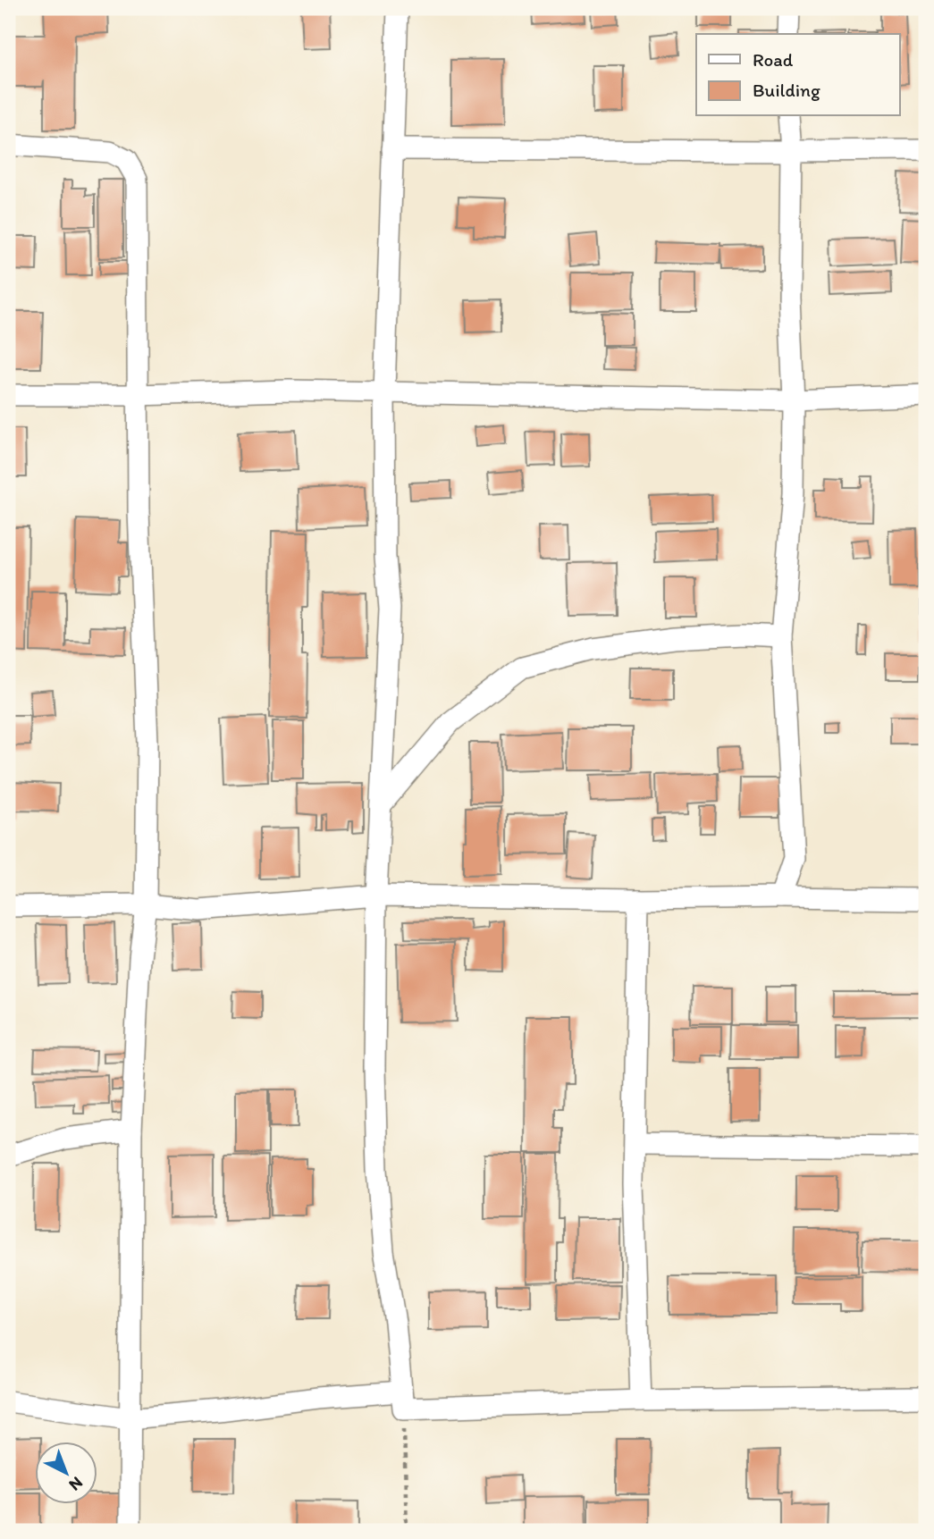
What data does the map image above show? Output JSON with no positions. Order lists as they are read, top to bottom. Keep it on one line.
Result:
{"legend":["Road","Building"],"north":"bottom right"}
